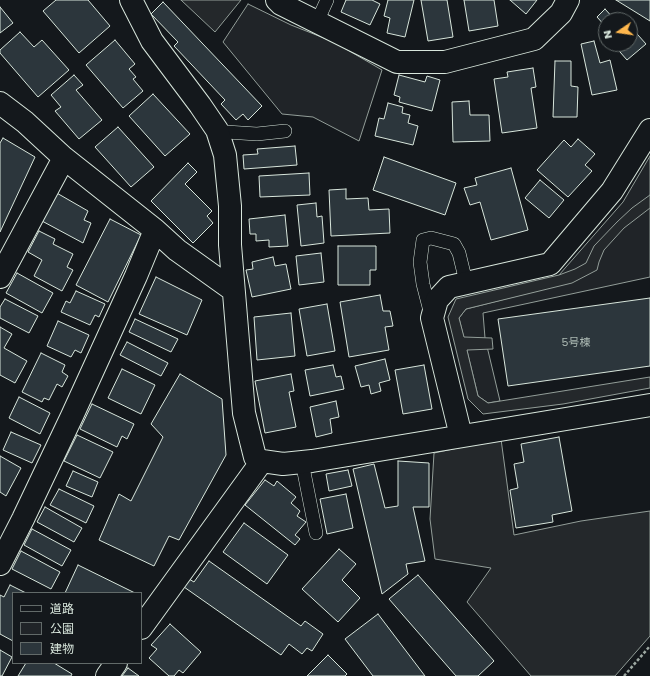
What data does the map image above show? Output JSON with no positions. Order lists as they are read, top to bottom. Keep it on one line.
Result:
{"house_numbers":["5号棟"],"legend":["道路","公園","建物"],"north":"left"}
